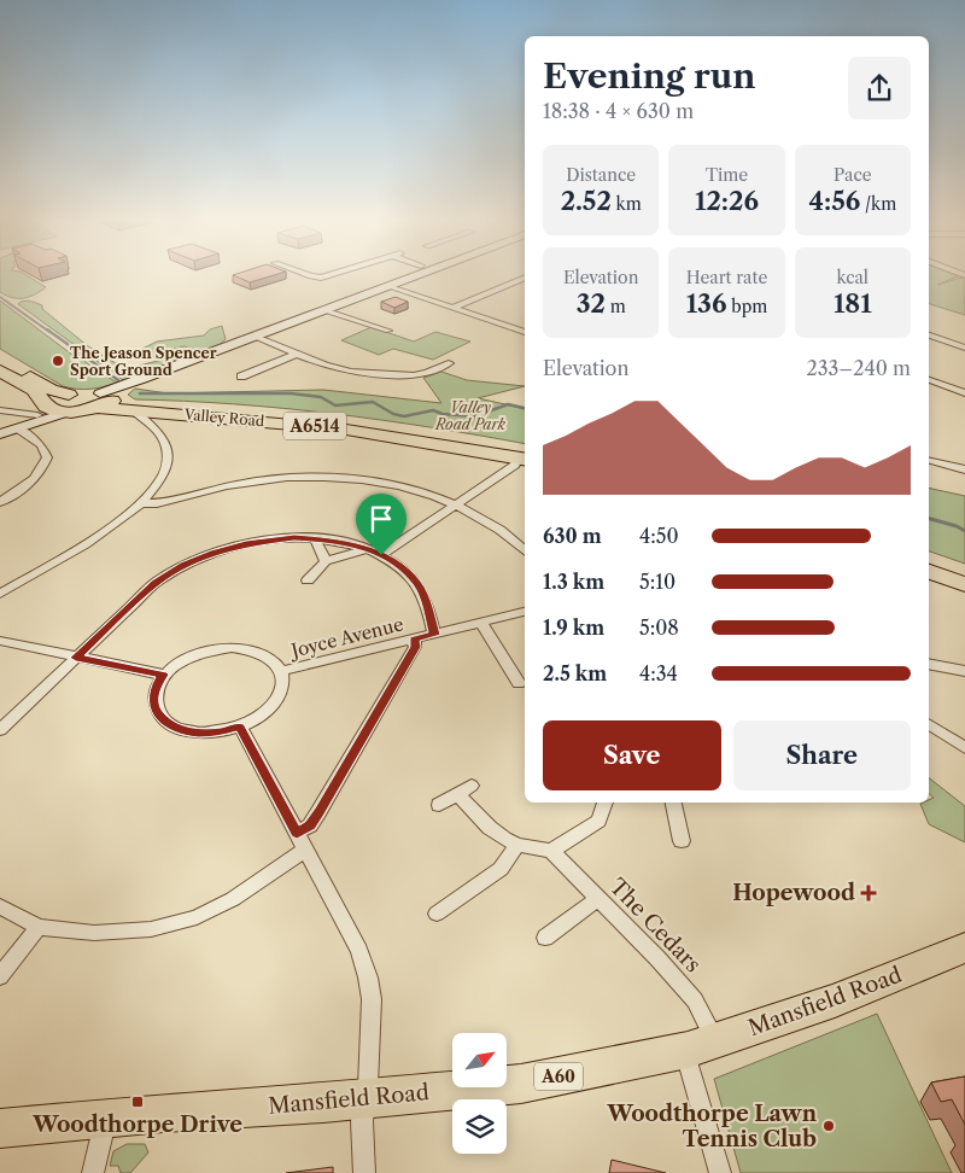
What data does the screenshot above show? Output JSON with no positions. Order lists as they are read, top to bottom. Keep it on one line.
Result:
{"streets":{"highway":["Valley Road","A6514","Mansfield Road","A60"],"street":["Joyce Avenue","The Cedars"]},"crossings":[["Valley Road","A6514"],["The Cedars","Mansfield Road"]],"parks":["Valley Road Park"],"places":{"other":["The Jeason Spencer Sport Ground","Woodthorpe Lawn Tennis Club"],"health":["Hopewood"],"transit":["Woodthorpe Drive"]},"north":"top right","page":{"heading":["Evening run","18:38 · 4 × 630 m"],"stats":[["Distance","2.52 km"],["Time","12:26"],["Pace","4:56 /km"],["Elevation","32 m"],["Heart rate","136 bpm"],["kcal","181"]],"chart":["Elevation","233–240 m"],"list":[{"name":"630 m","note":"4:50"},{"name":"1.3 km","note":"5:10"},{"name":"1.9 km","note":"5:08"},{"name":"2.5 km","note":"4:34"}],"buttons":["Save","Share"]}}
